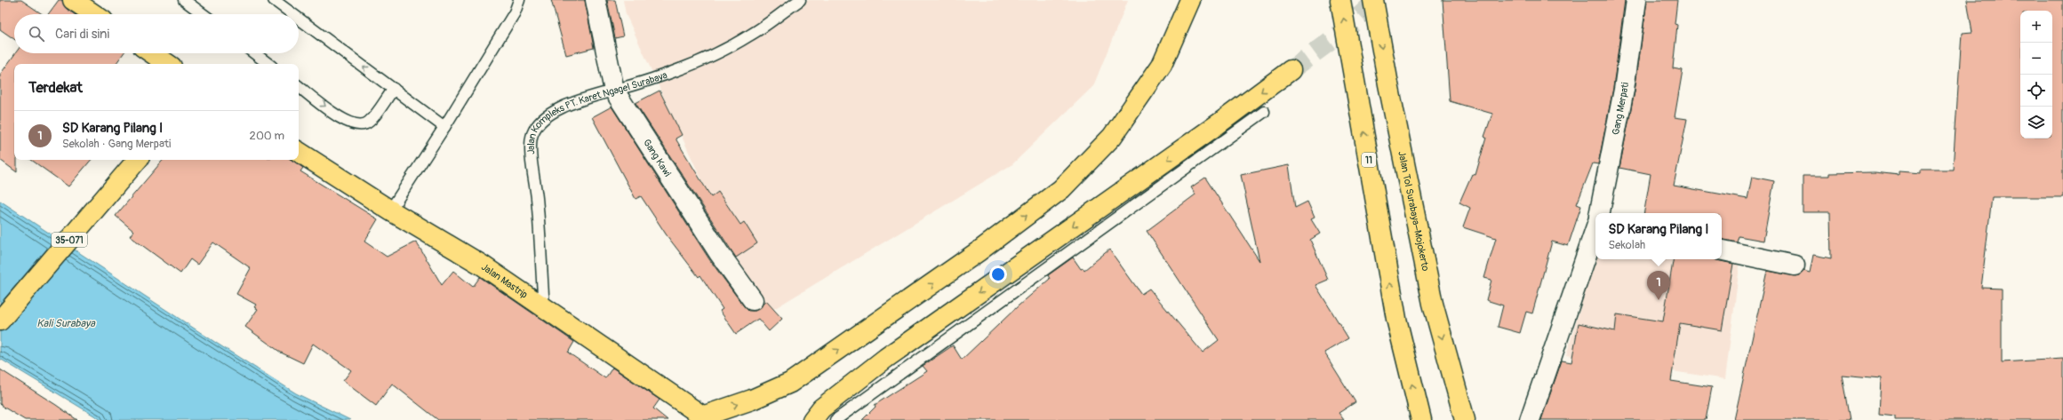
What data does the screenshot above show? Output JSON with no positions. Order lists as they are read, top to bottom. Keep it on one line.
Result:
{"streets":{"main road":["11","Jalan Tol Surabaya–Mojokerto","35-071","Jalan Mastrip"],"street":["Gang Merpati","Gang Kawi"],"lane":["Jalan Kompleks PT. Karet Ngagel Surabaya"]},"crossings":[["Jalan Kompleks PT. Karet Ngagel Surabaya","Gang Kawi"],["Jalan Kompleks PT. Karet Ngagel Surabaya","Jalan Mastrip"]],"water":["Kali Surabaya"],"page":{"map_buttons":["+","−"],"search":"Cari di sini","heading":"Terdekat","list":[{"mark":"1","name":"SD Karang Pilang I","note":"Sekolah · Gang Merpati","value":"200 m"}],"popup":["SD Karang Pilang I","Sekolah"],"pins":"1"}}
